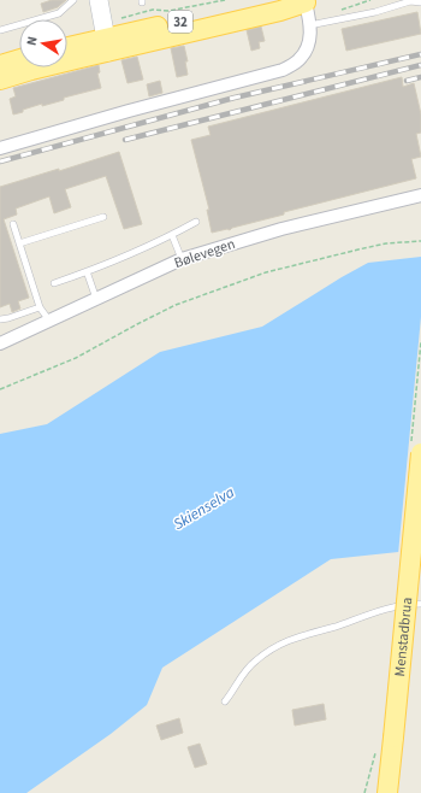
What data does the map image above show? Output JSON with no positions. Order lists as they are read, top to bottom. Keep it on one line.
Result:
{"streets":{"main road":["32","Menstadbrua"],"street":["Bølevegen"]},"water":["Skienselva"],"north":"left"}
